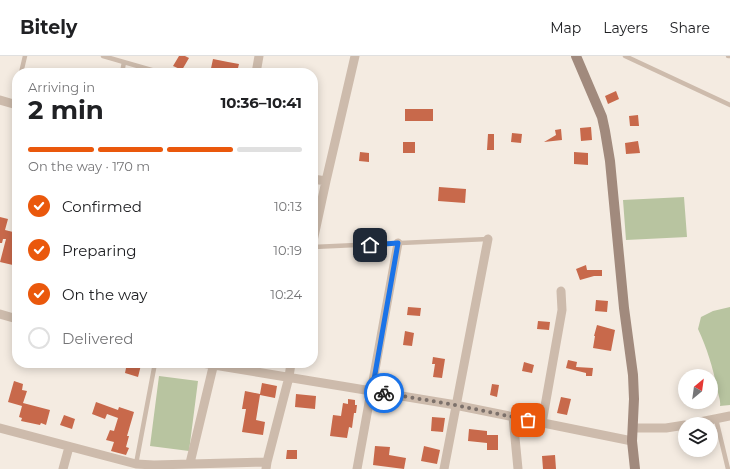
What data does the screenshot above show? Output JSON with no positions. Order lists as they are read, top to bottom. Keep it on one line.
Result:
{"north":"top right","page":{"header":"Bitely","nav":["Map","Layers","Share"],"heading":["2 min","Arriving in","10:36–10:41"],"bar":"On the way · 170 m","list":[["Confirmed","10:13"],["Preparing","10:19"],["On the way","10:24"],"Delivered"]}}
